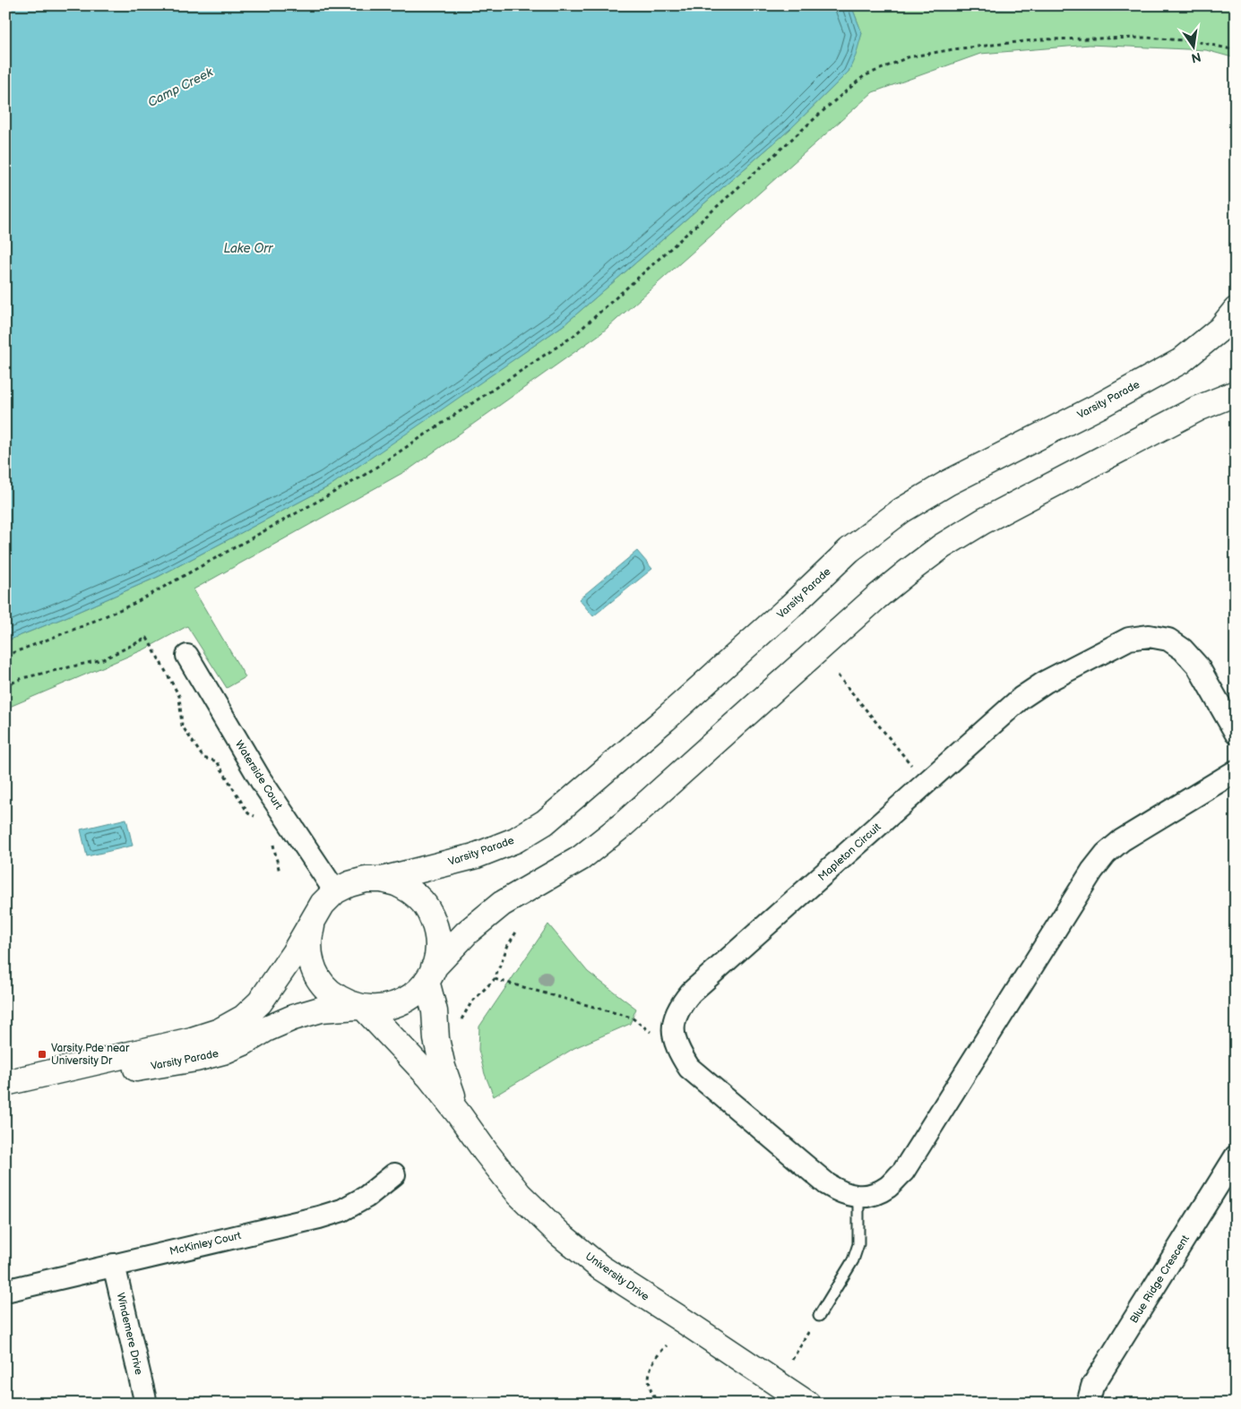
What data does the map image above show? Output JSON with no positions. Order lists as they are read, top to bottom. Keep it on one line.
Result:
{"streets":{"street":["Varsity Parade","Waterside Court","Mapleton Circuit","McKinley Court","University Drive","Blue Ridge Crescent","Windemere Drive"]},"crossings":[["Varsity Parade","Waterside Court"],["Varsity Parade","University Drive"],["Waterside Court","University Drive"],["McKinley Court","Windemere Drive"]],"water":["Camp Creek","Lake Orr"],"places":{"transit":["Varsity Pde near University Dr"]},"north":"bottom"}
